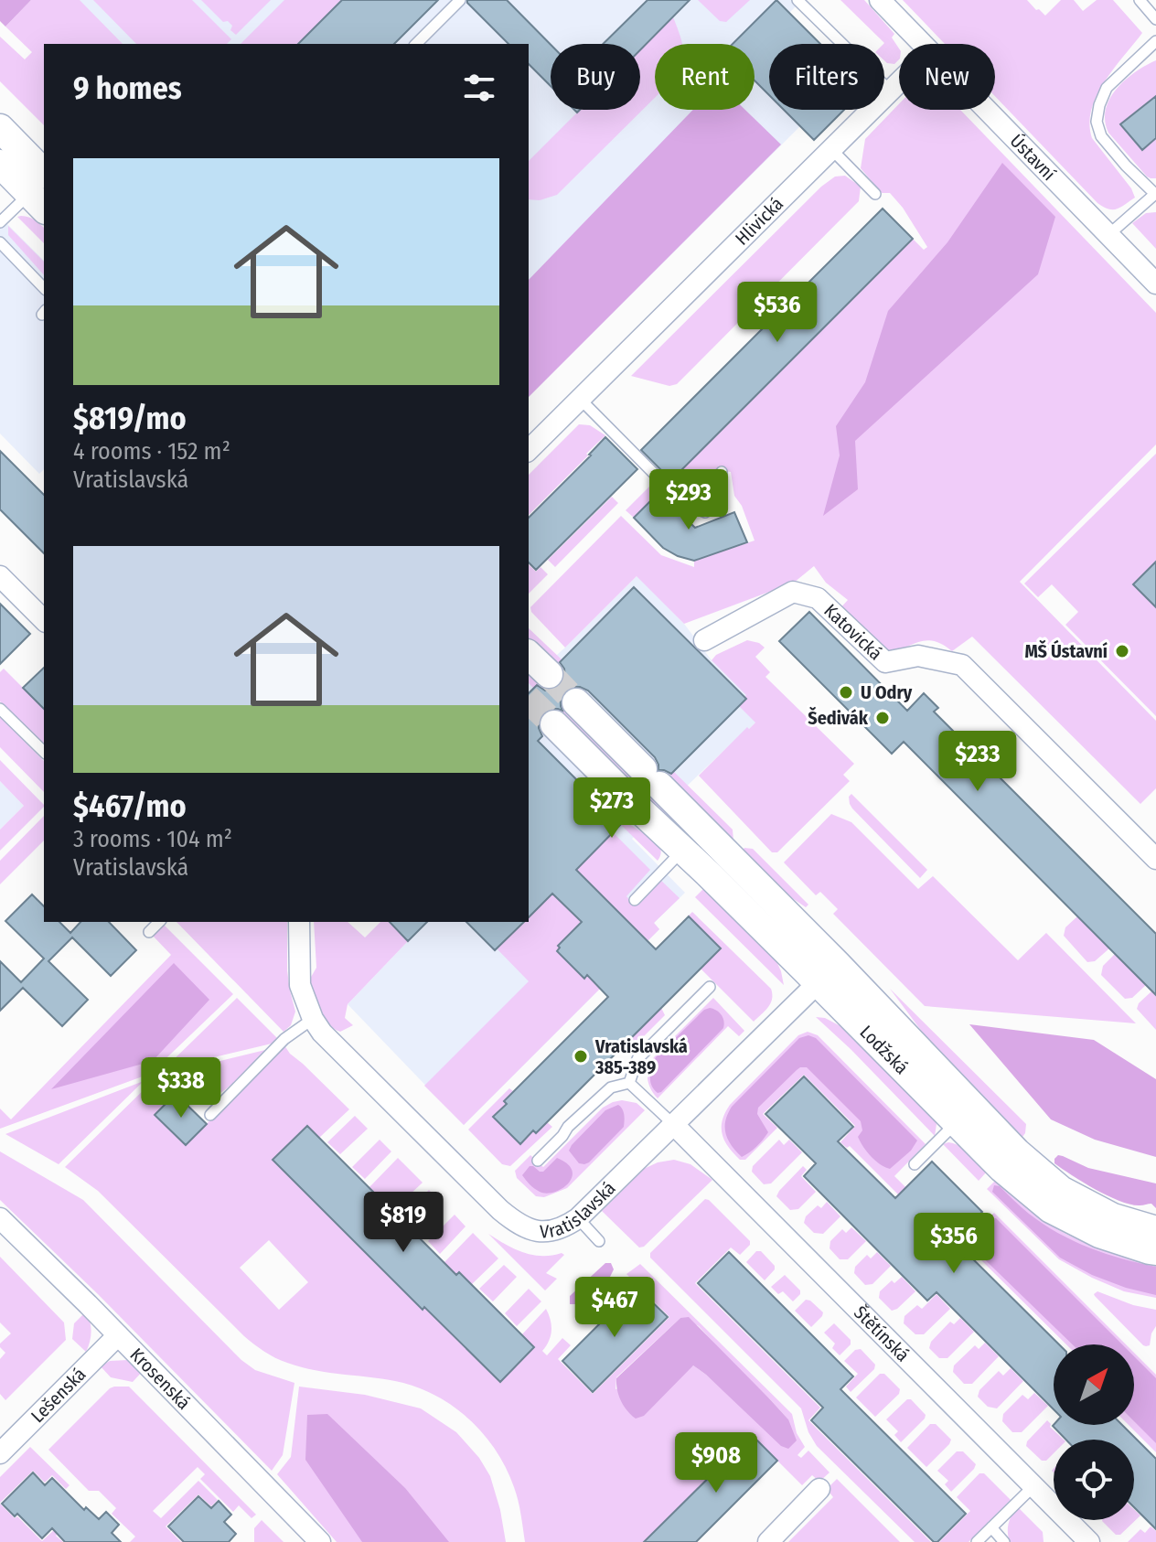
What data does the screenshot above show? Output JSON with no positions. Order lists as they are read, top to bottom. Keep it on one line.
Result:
{"streets":{"street":["Ústavní","Hlivická","Katovická","Lodžská","Vratislavská","Štětínská","Krosenská","Lešenská"]},"crossings":[["Lodžská","Vratislavská"],["Vratislavská","Štětínská"],["Krosenská","Lešenská"]],"places":["MŠ Ústavní","U Odry","Šedivák","Vratislavská 385-389"],"north":"top right","page":{"chip":["Buy","Rent","Filters","New"],"heading":"9 homes","list":[{"name":"$819/mo","note":"4 rooms · 152 m² · Vratislavská"},{"name":"$467/mo","note":"3 rooms · 104 m² · Vratislavská"}],"price":["$536","$293","$233","$273","$338","$819","$356","$467","$908"]}}
